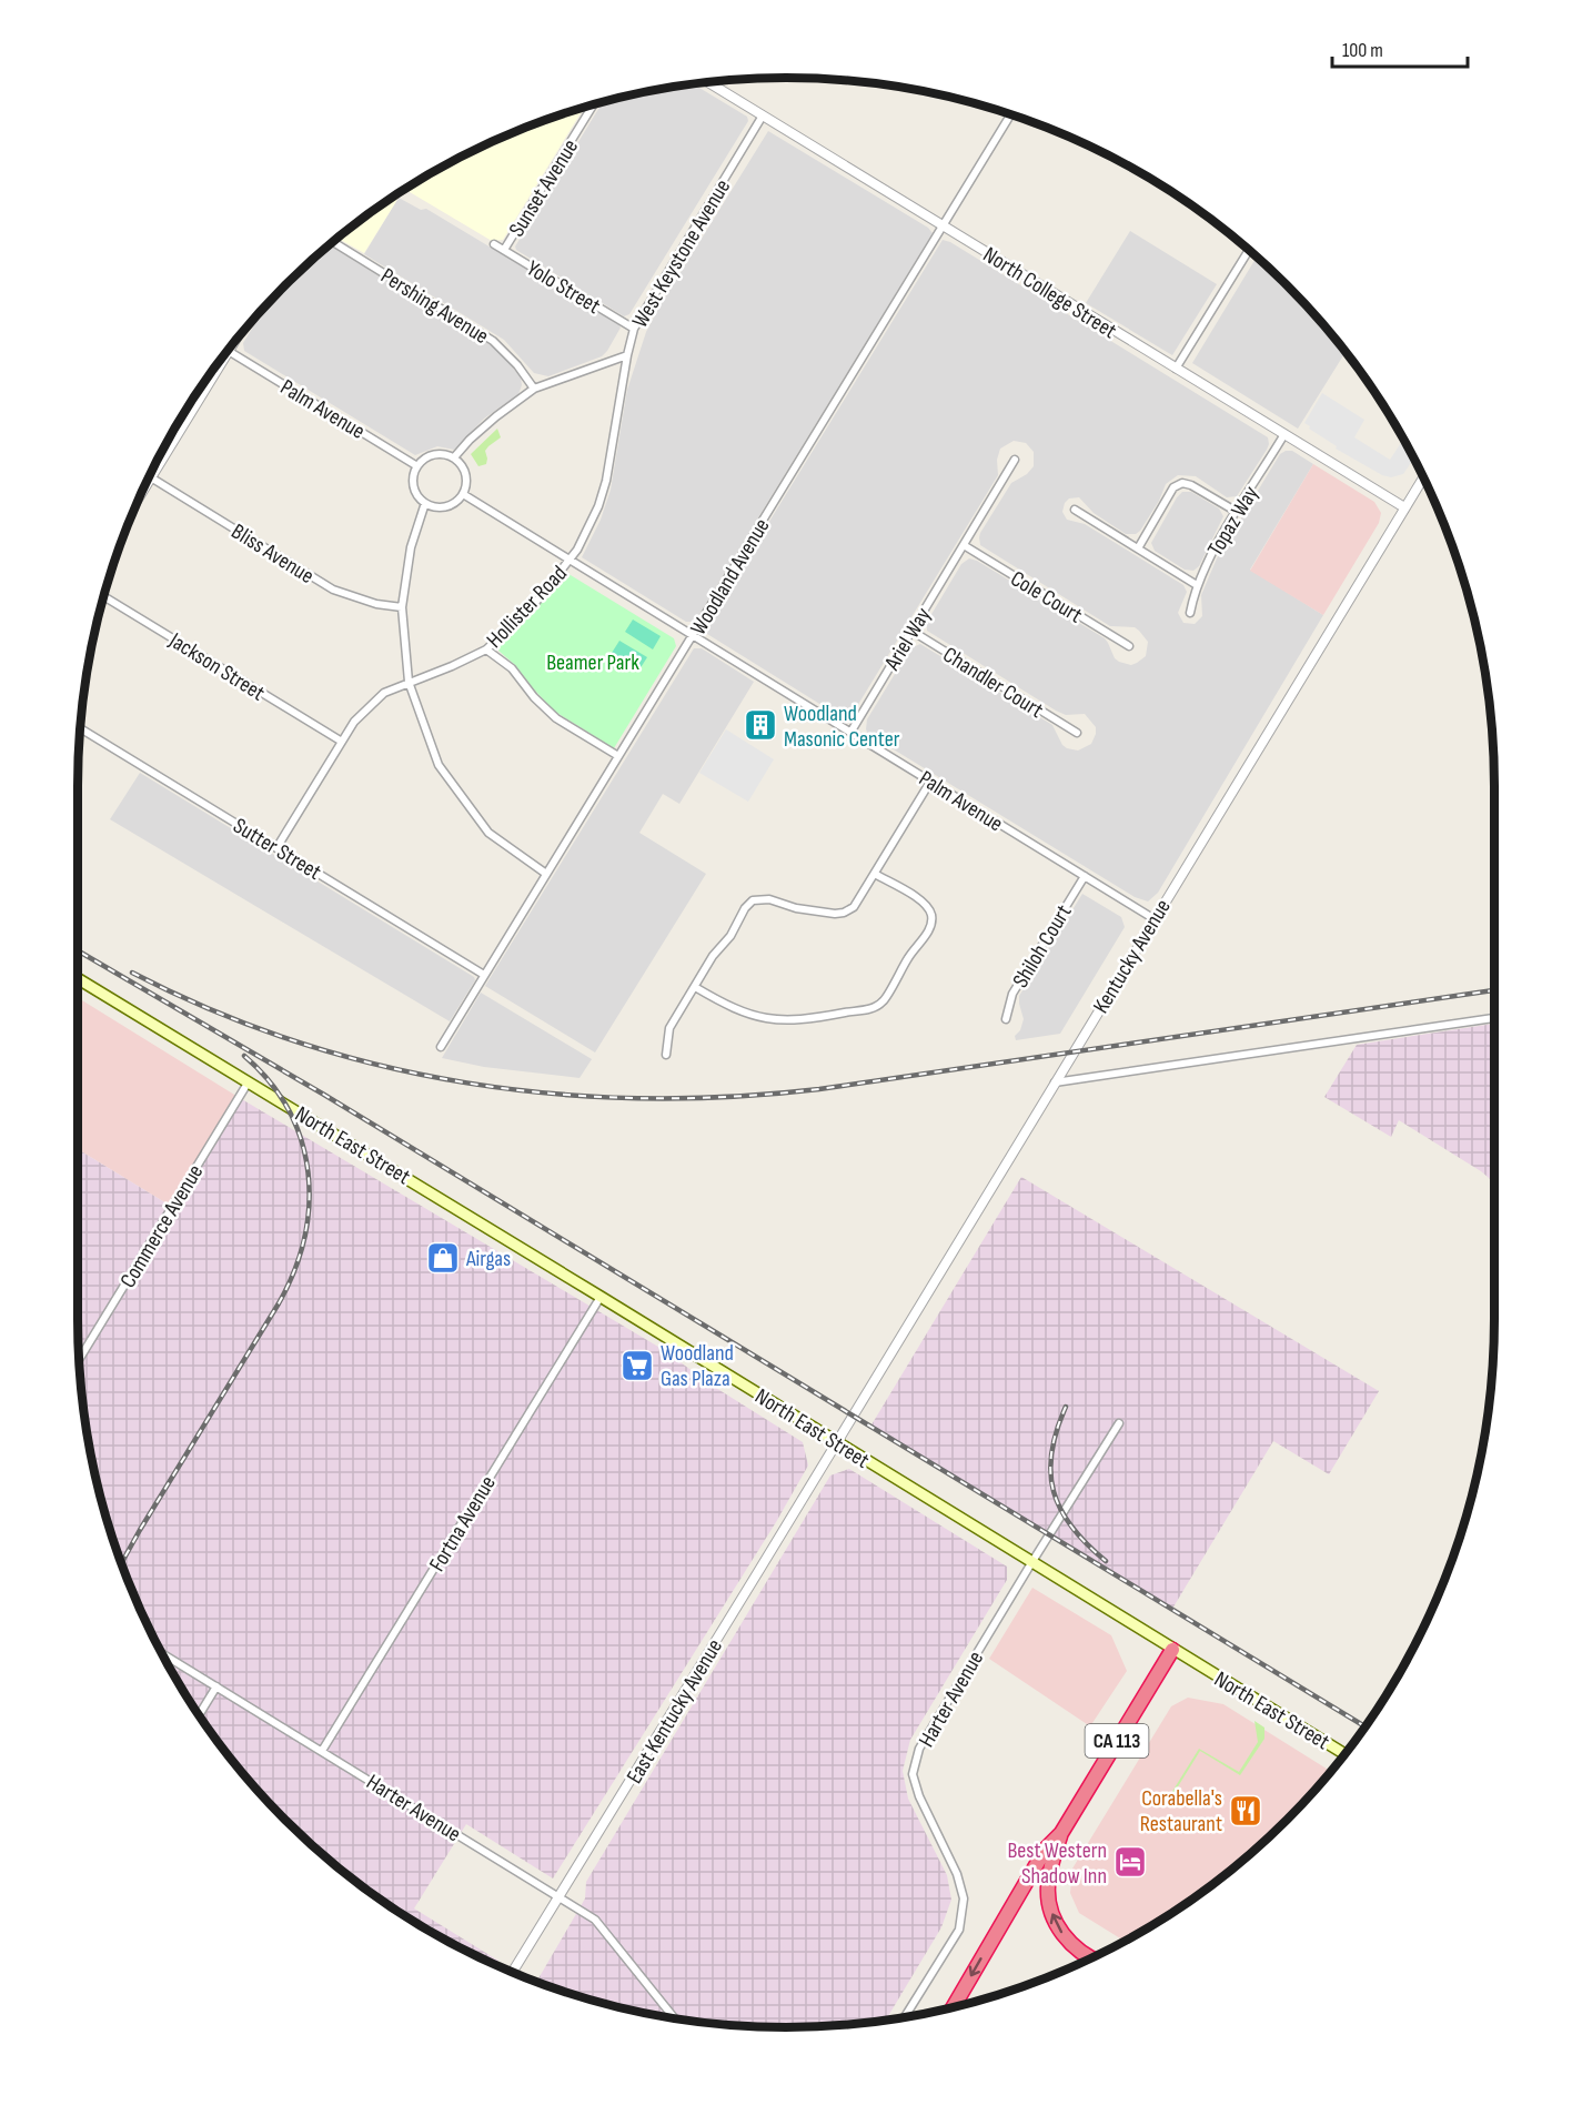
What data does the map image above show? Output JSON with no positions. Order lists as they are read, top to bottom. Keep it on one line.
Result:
{"streets":{"highway":["CA 113"],"main road":["North East Street"],"street":["Sunset Avenue","West Keystone Avenue","Yolo Street","North College Street","Pershing Avenue","Palm Avenue","Topaz Way","Bliss Avenue","Woodland Avenue","Cole Court","Hollister Road","Ariel Way","Jackson Street","Chandler Court","Sutter Street","Shiloh Court","Kentucky Avenue","Commerce Avenue","Fortna Avenue","Harter Avenue","East Kentucky Avenue"]},"crossings":[["Sunset Avenue","Yolo Street"],["West Keystone Avenue","Yolo Street"],["West Keystone Avenue","North College Street"],["West Keystone Avenue","Pershing Avenue"],["West Keystone Avenue","Palm Avenue"],["West Keystone Avenue","Hollister Road"],["North College Street","Topaz Way"],["North College Street","Woodland Avenue"],["North College Street","Kentucky Avenue"],["Palm Avenue","Woodland Avenue"],["Palm Avenue","Hollister Road"],["Palm Avenue","Ariel Way"],["Palm Avenue","Shiloh Court"],["Palm Avenue","Kentucky Avenue"],["Woodland Avenue","Sutter Street"],["Cole Court","Ariel Way"],["Hollister Road","Jackson Street"],["Hollister Road","Sutter Street"],["Ariel Way","Chandler Court"],["Kentucky Avenue","North East Street"],["Kentucky Avenue","East Kentucky Avenue"],["North East Street","Commerce Avenue"],["North East Street","Fortna Avenue"],["North East Street","Harter Avenue"],["North East Street","East Kentucky Avenue"],["North East Street","CA 113"],["Fortna Avenue","Harter Avenue"],["Harter Avenue","East Kentucky Avenue"]],"parks":["Beamer Park"],"places":{"building":["Woodland Masonic Center"],"shop":["Airgas"],"supermarket":["Woodland Gas Plaza"],"restaurant":["Corabella's Restaurant"],"hotel":["Best Western Shadow Inn"]},"scale_bar":"100 m"}
